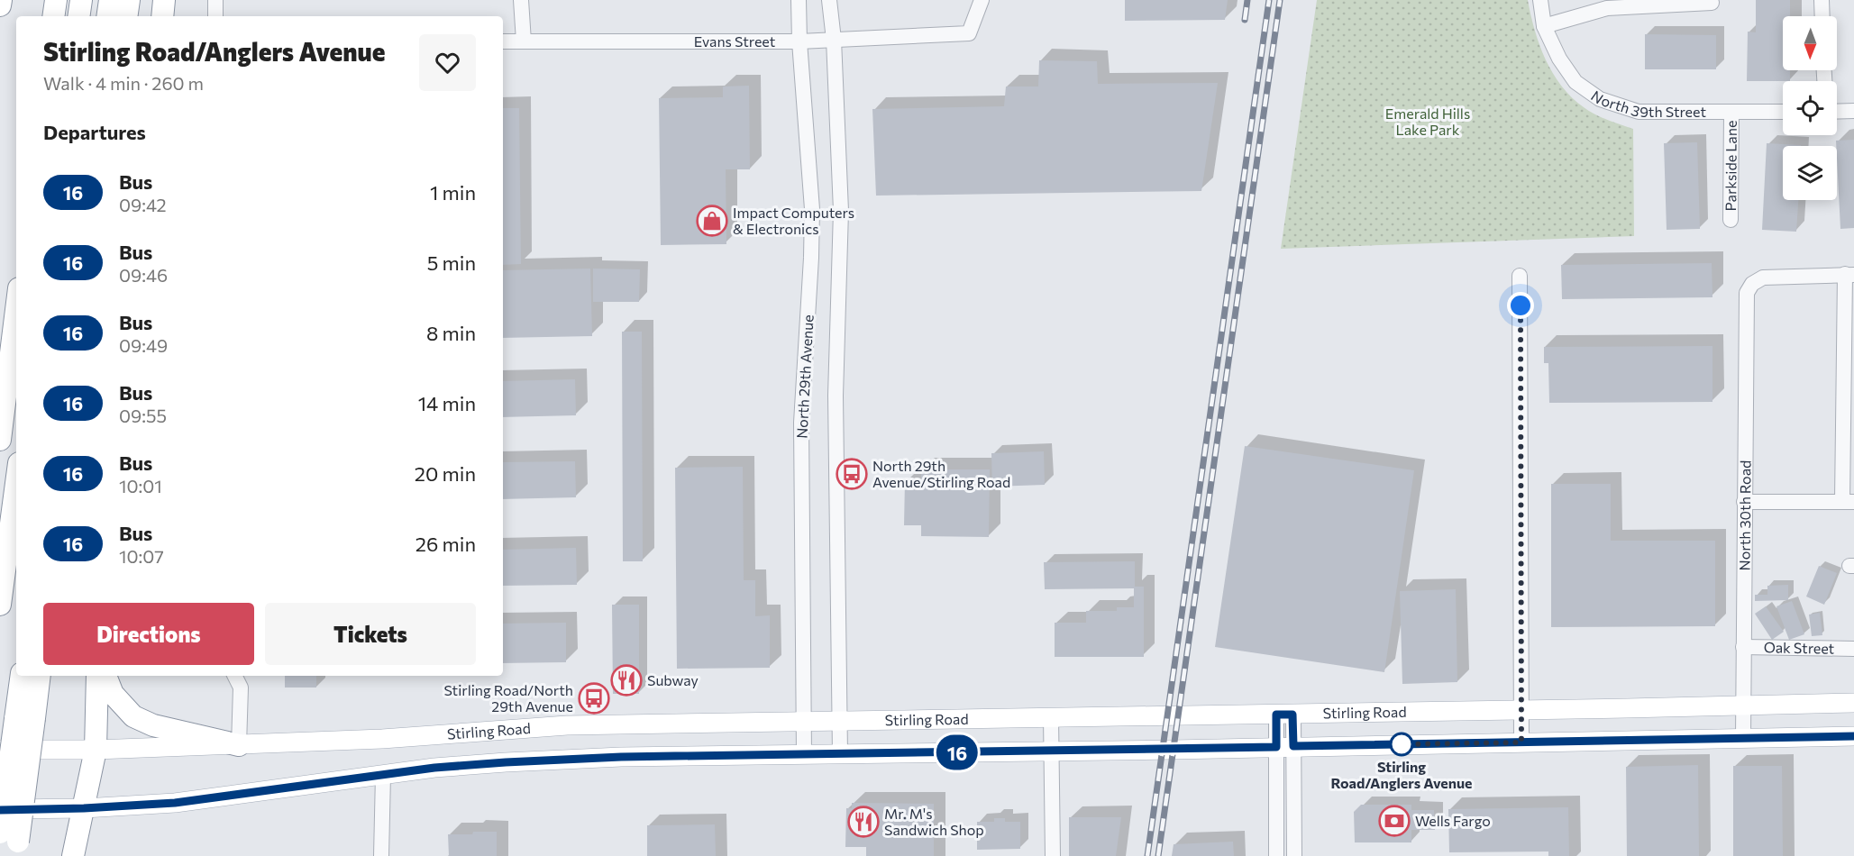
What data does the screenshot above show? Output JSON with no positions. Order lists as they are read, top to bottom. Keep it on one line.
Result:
{"streets":{"main road":["Stirling Road"],"street":["Evans Street","North 39th Street","Parkside Lane","North 29th Avenue","North 30th Road","Oak Street"]},"crossings":[["Evans Street","North 29th Avenue"],["North 39th Street","Parkside Lane"],["North 29th Avenue","Stirling Road"],["North 30th Road","Oak Street"],["North 30th Road","Stirling Road"]],"parks":["Emerald Hills Lake Park"],"places":{"shop":["Impact Computers & Electronics"],"bus stop":["North 29th Avenue/Stirling Road","Stirling Road/North 29th Avenue"],"restaurant":["Subway","Mr. M's Sandwich Shop"],"other":["Stirling Road/Anglers Avenue"],"bank":["Wells Fargo"]},"lines":["bus line 16"],"north":"bottom","page":{"on_map":"16","heading":[["Stirling Road/Anglers Avenue","Walk · 4 min · 260 m"],"Departures"],"list":[{"mark":"16","name":"Bus","note":"09:42","value":"1 min"},{"mark":"16","name":"Bus","note":"09:46","value":"5 min"},{"mark":"16","name":"Bus","note":"09:49","value":"8 min"},{"mark":"16","name":"Bus","note":"09:55","value":"14 min"},{"mark":"16","name":"Bus","note":"10:01","value":"20 min"},{"mark":"16","name":"Bus","note":"10:07","value":"26 min"}],"buttons":["Directions","Tickets"]}}
